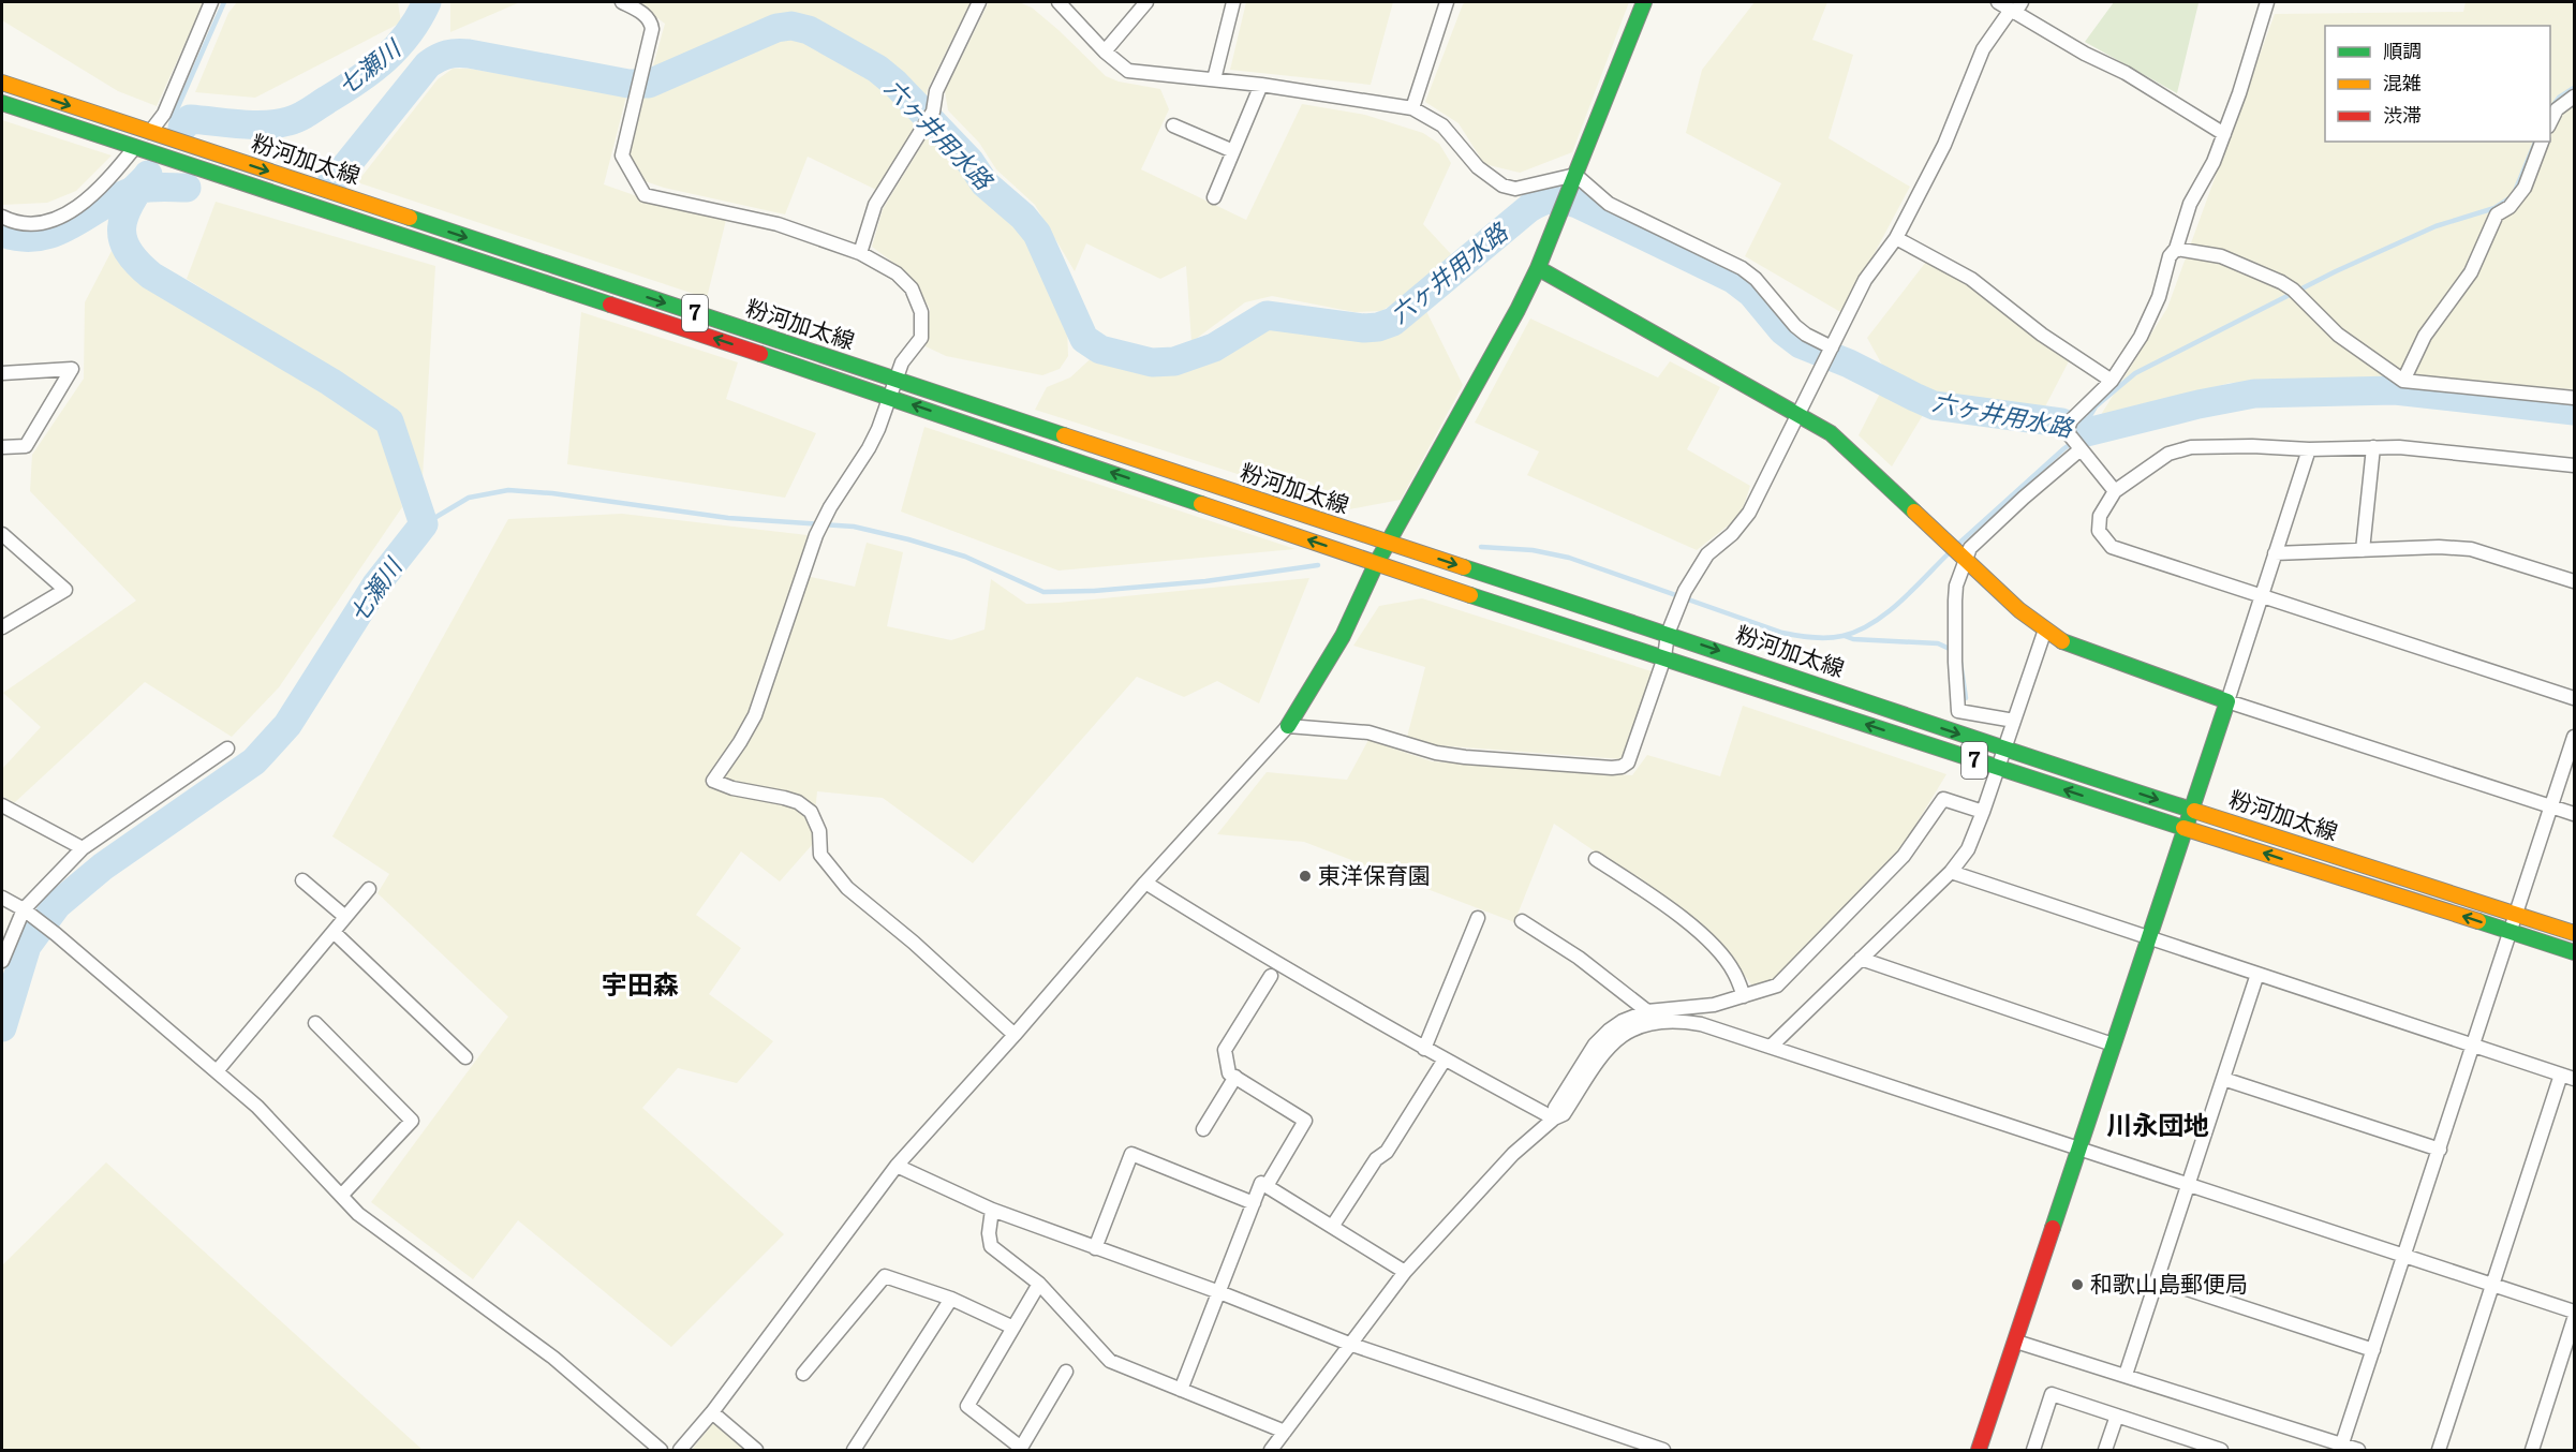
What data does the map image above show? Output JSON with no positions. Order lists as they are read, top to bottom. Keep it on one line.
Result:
{"streets":{"main road":["粉河加太線","7"]},"districts":["宇田森","川永団地"],"water":["七瀬川","六ヶ井用水路"],"places":["東洋保育園","和歌山島郵便局"],"legend":["順調","混雑","渋滞"]}
